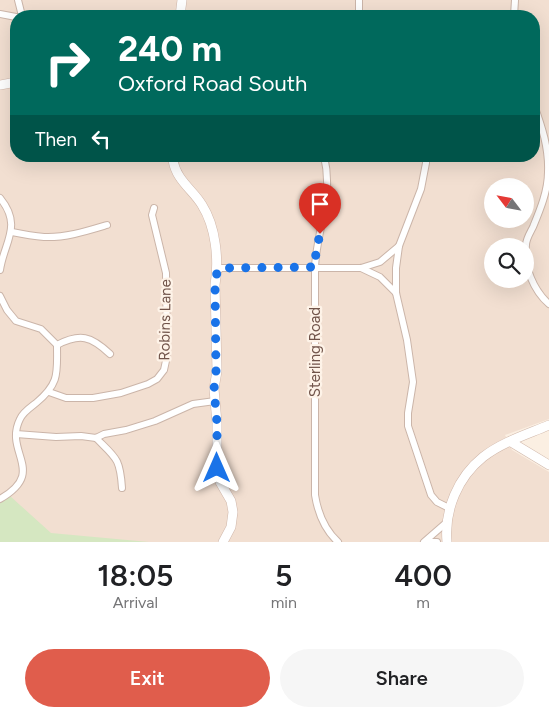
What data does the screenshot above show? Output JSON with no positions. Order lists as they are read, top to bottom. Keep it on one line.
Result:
{"streets":{"street":["Robins Lane","Sterling Road"]},"north":"top left","page":{"turn":["240 m","Oxford Road South"],"then":"Then","eta":["18:05","Arrival","5","min","400","m"],"buttons":["Exit","Share"]}}
